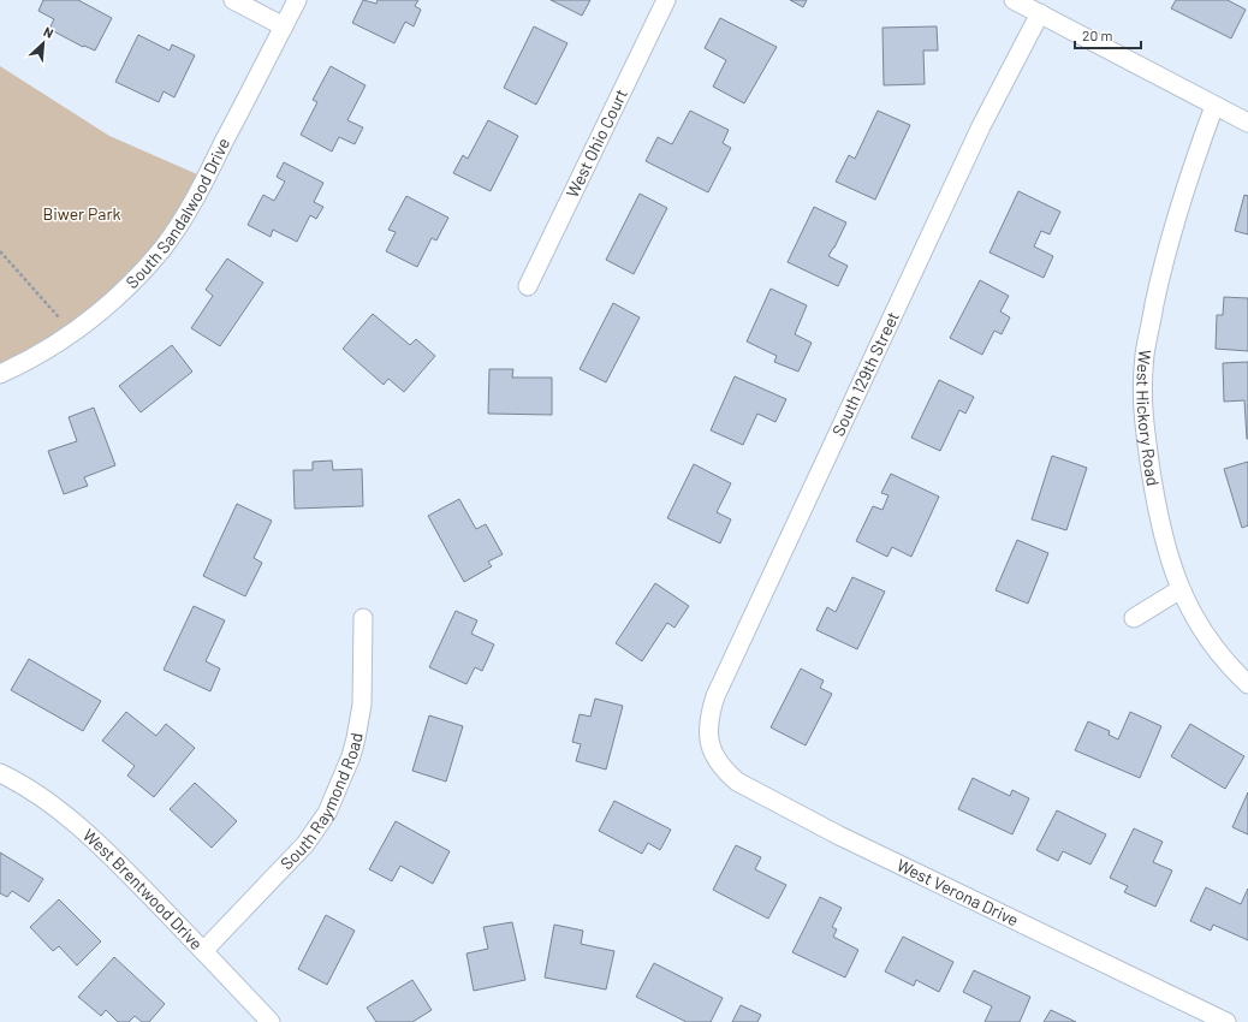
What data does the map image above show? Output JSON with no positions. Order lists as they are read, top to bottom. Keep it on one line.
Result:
{"streets":{"street":["West Ohio Court","South Sandalwood Drive","South 129th Street","West Hickory Road","South Raymond Road","West Brentwood Drive","West Verona Drive"]},"crossings":[["South 129th Street","West Verona Drive"],["South Raymond Road","West Brentwood Drive"]],"parks":["Biwer Park"],"scale_bar":"20 m","north":"top right"}
